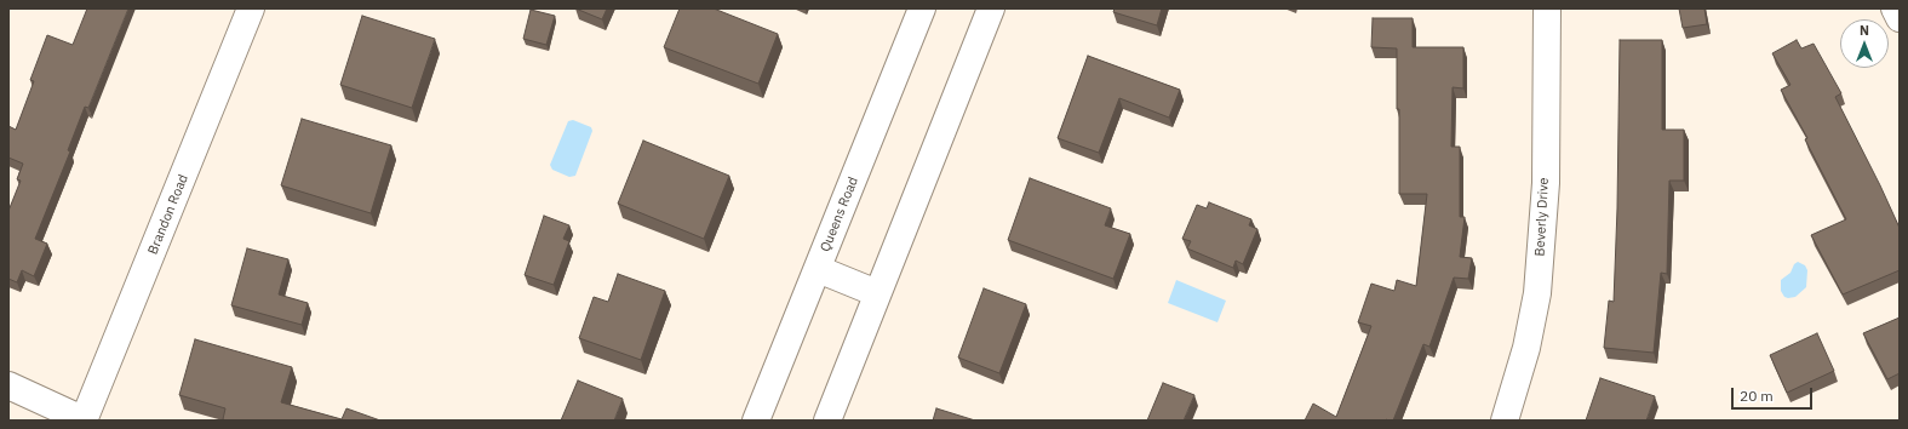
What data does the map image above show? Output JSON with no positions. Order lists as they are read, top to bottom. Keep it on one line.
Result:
{"streets":{"street":["Brandon Road","Queens Road","Beverly Drive"]},"scale_bar":"20 m","north":"top"}
